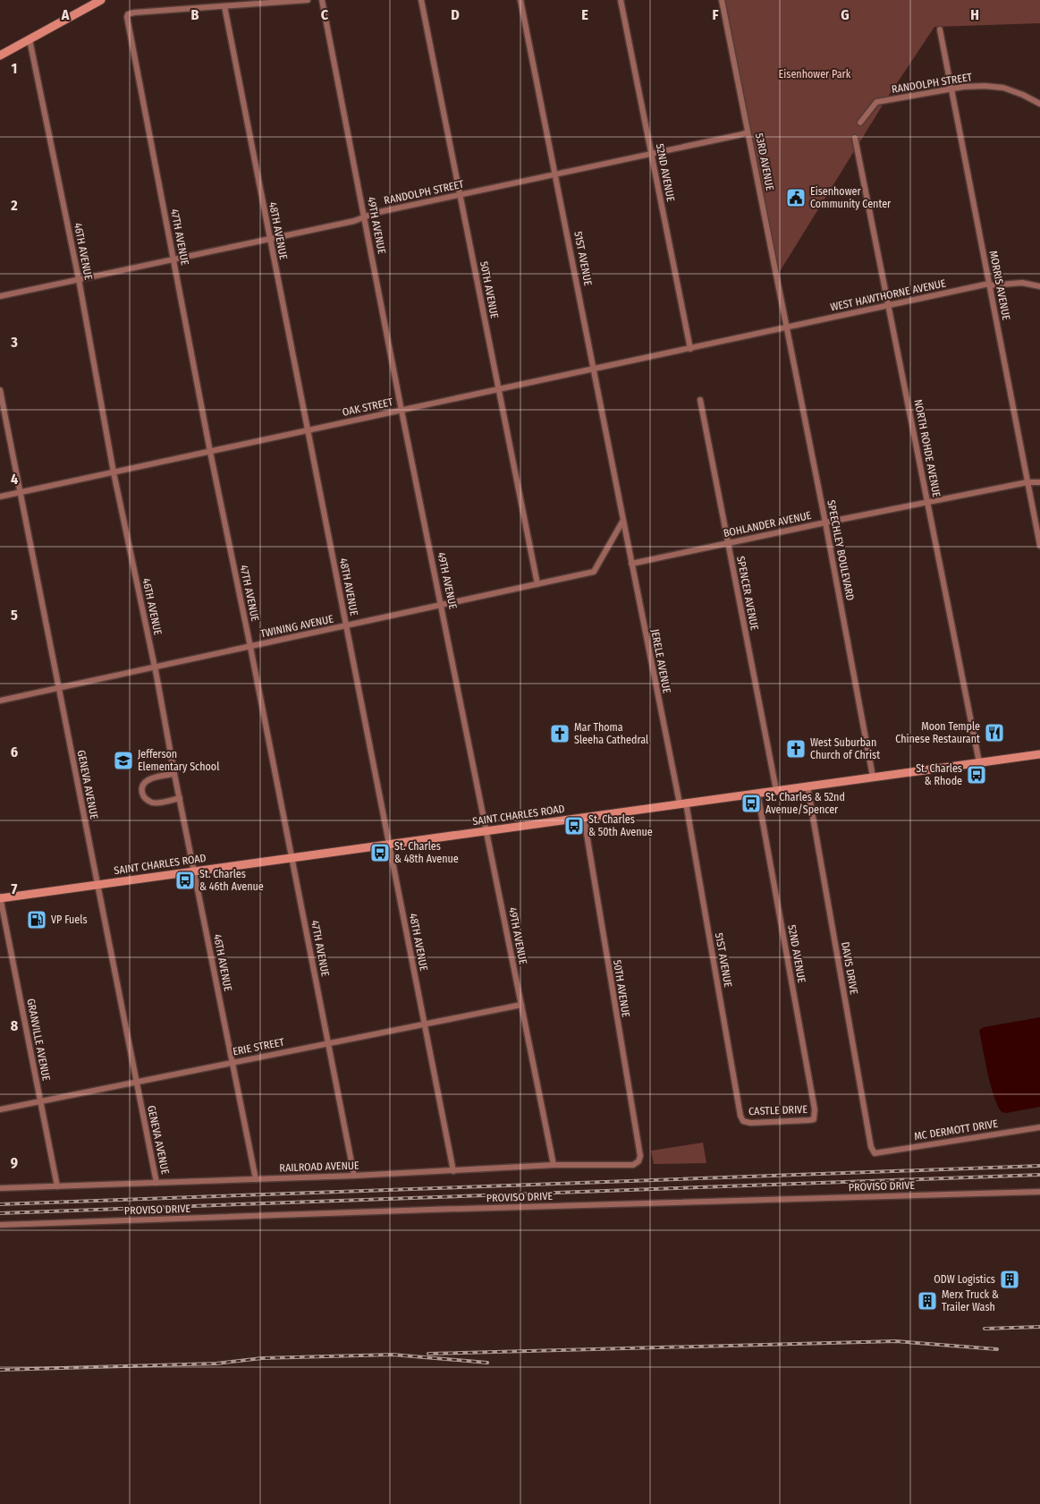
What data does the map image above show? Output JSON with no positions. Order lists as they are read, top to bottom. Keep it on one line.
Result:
{"streets":{"main road":["SAINT CHARLES ROAD"],"street":["RANDOLPH STREET","53RD AVENUE","52ND AVENUE","49TH AVENUE","48TH AVENUE","47TH AVENUE","46TH AVENUE","51ST AVENUE","MORRIS AVENUE","50TH AVENUE","WEST HAWTHORNE AVENUE","OAK STREET","NORTH ROHDE AVENUE","BOHLANDER AVENUE","SPEECHLEY BOULEVARD","SPENCER AVENUE","TWINING AVENUE","JERELE AVENUE","GENEVA AVENUE","DAVIS DRIVE","GRANVILLE AVENUE","ERIE STREET","CASTLE DRIVE","MC DERMOTT DRIVE","RAILROAD AVENUE","PROVISO DRIVE"]},"crossings":[["RANDOLPH STREET","53RD AVENUE"],["RANDOLPH STREET","52ND AVENUE"],["RANDOLPH STREET","49TH AVENUE"],["RANDOLPH STREET","48TH AVENUE"],["RANDOLPH STREET","47TH AVENUE"],["RANDOLPH STREET","46TH AVENUE"],["RANDOLPH STREET","51ST AVENUE"],["RANDOLPH STREET","MORRIS AVENUE"],["RANDOLPH STREET","50TH AVENUE"],["53RD AVENUE","WEST HAWTHORNE AVENUE"],["53RD AVENUE","SPEECHLEY BOULEVARD"],["52ND AVENUE","OAK STREET"],["52ND AVENUE","SAINT CHARLES ROAD"],["52ND AVENUE","CASTLE DRIVE"],["49TH AVENUE","OAK STREET"],["49TH AVENUE","TWINING AVENUE"],["49TH AVENUE","SAINT CHARLES ROAD"],["49TH AVENUE","ERIE STREET"],["49TH AVENUE","RAILROAD AVENUE"],["48TH AVENUE","47TH AVENUE"],["48TH AVENUE","OAK STREET"],["48TH AVENUE","TWINING AVENUE"],["48TH AVENUE","SAINT CHARLES ROAD"],["48TH AVENUE","ERIE STREET"],["48TH AVENUE","RAILROAD AVENUE"],["47TH AVENUE","OAK STREET"],["47TH AVENUE","TWINING AVENUE"],["47TH AVENUE","SAINT CHARLES ROAD"],["47TH AVENUE","ERIE STREET"],["47TH AVENUE","RAILROAD AVENUE"],["46TH AVENUE","OAK STREET"],["46TH AVENUE","TWINING AVENUE"],["46TH AVENUE","SAINT CHARLES ROAD"],["46TH AVENUE","ERIE STREET"],["46TH AVENUE","RAILROAD AVENUE"],["51ST AVENUE","OAK STREET"],["51ST AVENUE","TWINING AVENUE"],["51ST AVENUE","JERELE AVENUE"],["51ST AVENUE","SAINT CHARLES ROAD"],["51ST AVENUE","CASTLE DRIVE"],["MORRIS AVENUE","WEST HAWTHORNE AVENUE"],["MORRIS AVENUE","BOHLANDER AVENUE"],["50TH AVENUE","OAK STREET"],["50TH AVENUE","TWINING AVENUE"],["50TH AVENUE","SAINT CHARLES ROAD"],["50TH AVENUE","RAILROAD AVENUE"],["WEST HAWTHORNE AVENUE","OAK STREET"],["WEST HAWTHORNE AVENUE","NORTH ROHDE AVENUE"],["WEST HAWTHORNE AVENUE","SPEECHLEY BOULEVARD"],["OAK STREET","GENEVA AVENUE"],["NORTH ROHDE AVENUE","BOHLANDER AVENUE"],["NORTH ROHDE AVENUE","SAINT CHARLES ROAD"],["BOHLANDER AVENUE","SPEECHLEY BOULEVARD"],["BOHLANDER AVENUE","SPENCER AVENUE"],["BOHLANDER AVENUE","JERELE AVENUE"],["SPEECHLEY BOULEVARD","SAINT CHARLES ROAD"],["SPENCER AVENUE","SAINT CHARLES ROAD"],["TWINING AVENUE","JERELE AVENUE"],["TWINING AVENUE","GENEVA AVENUE"],["JERELE AVENUE","SAINT CHARLES ROAD"],["GENEVA AVENUE","SAINT CHARLES ROAD"],["GENEVA AVENUE","ERIE STREET"],["GENEVA AVENUE","RAILROAD AVENUE"],["SAINT CHARLES ROAD","DAVIS DRIVE"],["SAINT CHARLES ROAD","GRANVILLE AVENUE"],["DAVIS DRIVE","MC DERMOTT DRIVE"],["GRANVILLE AVENUE","ERIE STREET"],["GRANVILLE AVENUE","RAILROAD AVENUE"]],"parks":["Eisenhower Park"],"places":{"public building":["Eisenhower Community Center"],"restaurant":["Moon Temple Chinese Restaurant"],"church":["Mar Thoma Sleeha Cathedral","West Suburban Church of Christ"],"school or university":["Jefferson Elementary School"],"bus stop":["St. Charles & Rhode","St. Charles & 52nd Avenue/Spencer","St. Charles & 50th Avenue","St. Charles & 48th Avenue","St. Charles & 46th Avenue"],"fuel station":["VP Fuels"],"building":["ODW Logistics","Merx Truck & Trailer Wash"]},"grid":{"columns":["A","B","C","D","E","F","G","H"],"rows":["1","2","3","4","5","6","7","8","9"]}}
